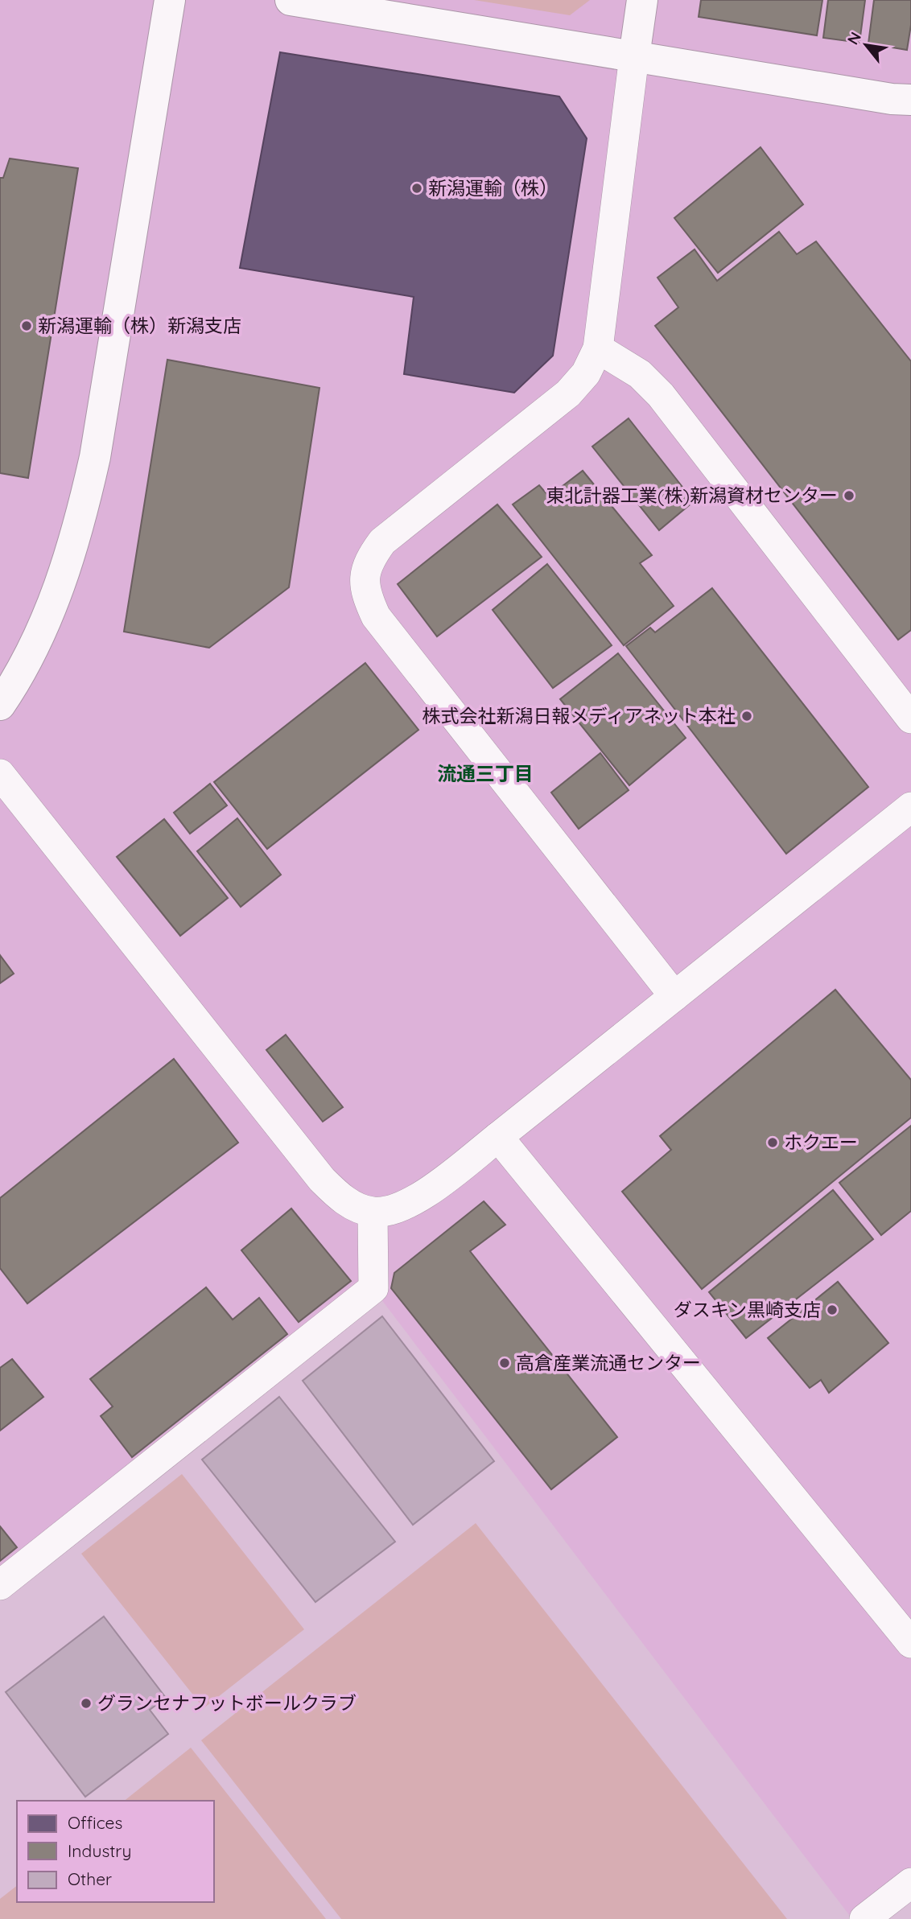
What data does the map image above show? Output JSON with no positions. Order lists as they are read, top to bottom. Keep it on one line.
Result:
{"districts":["流通三丁目"],"places":["新潟運輸（株）","新潟運輸（株）新潟支店","東北計器工業(株)新潟資材センター","株式会社新潟日報メディアネット本社","ホクエー","ダスキン黒崎支店","高倉産業流通センター","グランセナフットボールクラブ"],"legend":["Offices","Industry","Other"],"north":"top left"}
